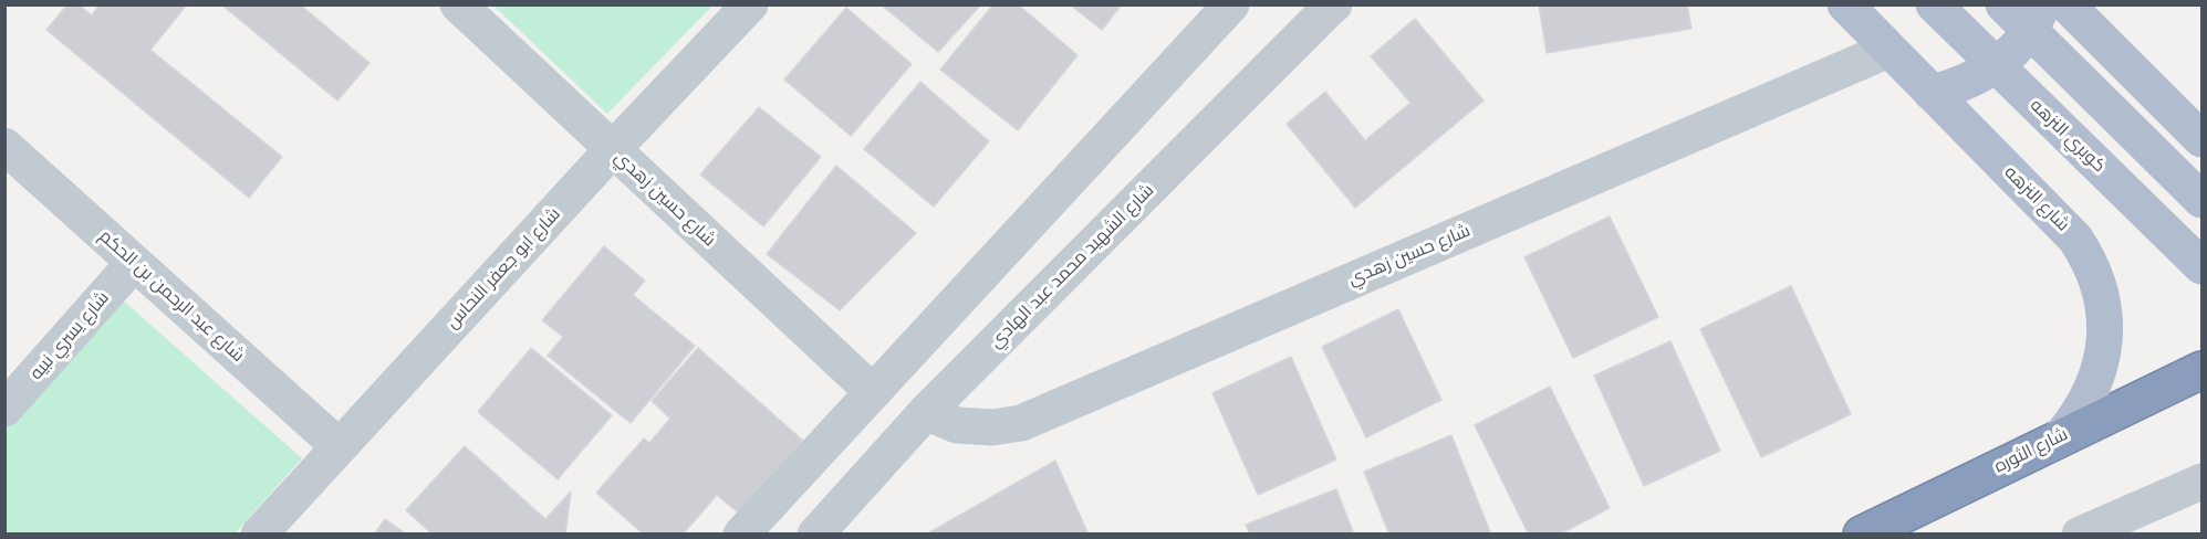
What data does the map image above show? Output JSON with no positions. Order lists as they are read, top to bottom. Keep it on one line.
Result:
{"streets":{"highway":["شارع الثوره"],"main road":["كوبري النزهه","شارع النزهه"],"street":["شارع حسين زهدي","شارع الشهيد محمد عبد الهادي","شارع ابو جعفر النحاس","شارع عبد الرحمن بن الحكم","شارع يسري نبيه"]},"crossings":[["شارع حسين زهدي","شارع النزهه"],["شارع حسين زهدي","شارع الشهيد محمد عبد الهادي"],["شارع حسين زهدي","شارع ابو جعفر النحاس"],["شارع النزهه","شارع الثوره"],["شارع ابو جعفر النحاس","شارع عبد الرحمن بن الحكم"],["شارع عبد الرحمن بن الحكم","شارع يسري نبيه"]]}
